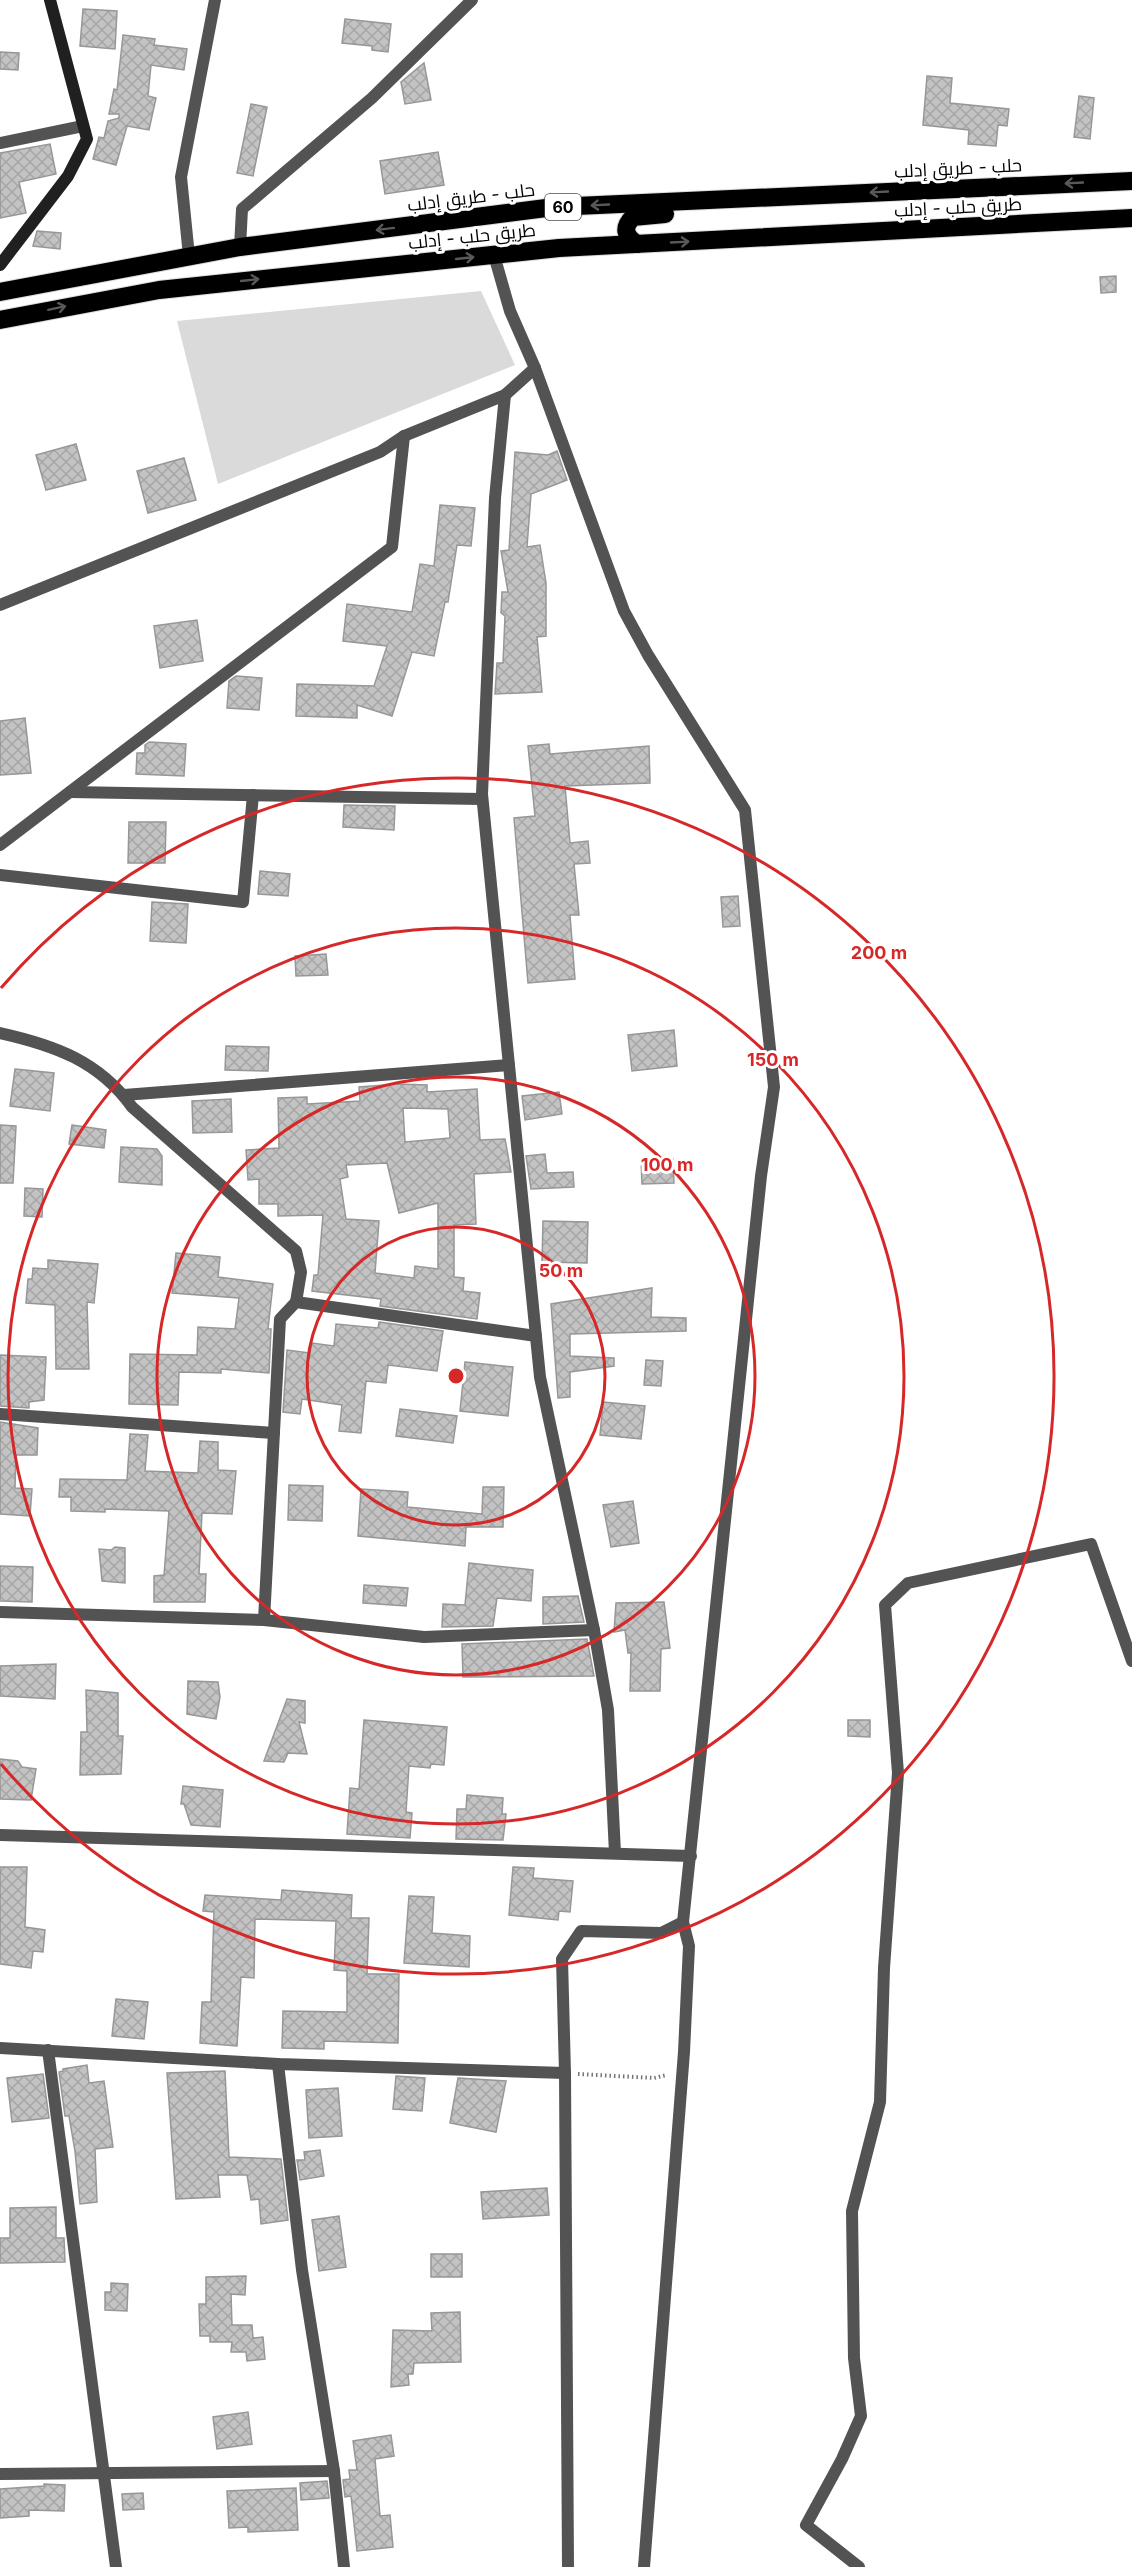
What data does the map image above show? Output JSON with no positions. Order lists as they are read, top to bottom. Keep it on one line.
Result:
{"streets":{"highway":["حلب - طريق إدلب","60","طريق حلب - إدلب"]},"one_way":["حلب - طريق إدلب","طريق حلب - إدلب"],"rings":["200 m","150 m","100 m","50 m"]}
